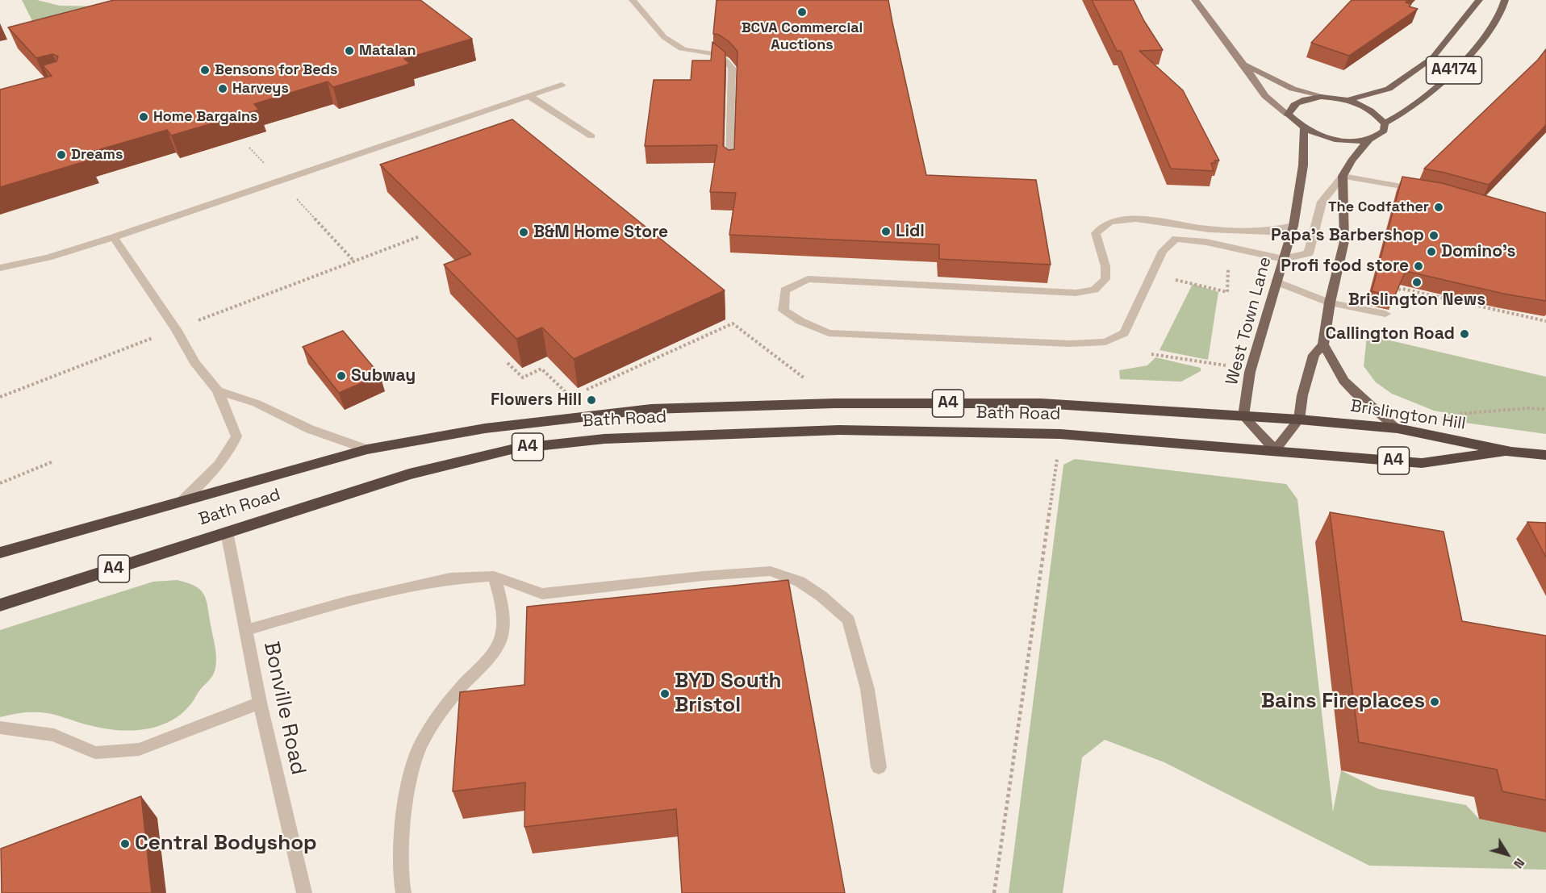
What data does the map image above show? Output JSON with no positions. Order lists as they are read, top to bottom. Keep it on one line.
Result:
{"streets":{"highway":["A4","Bath Road","Brislington Hill"],"main road":["A4174","West Town Lane"],"street":["Bonville Road"]},"crossings":[["West Town Lane","A4"],["West Town Lane","Bath Road"],["A4","Bath Road"],["A4","Brislington Hill"],["Bath Road","Brislington Hill"],["Bath Road","Bonville Road"]],"places":["BCVA Commercial Auctions","Matalan","Bensons for Beds","Harveys","Home Bargains","Dreams","The Codfather","Lidl","B&M Home Store","Papa's Barbershop","Domino's","Profi food store","Brislington News","Callington Road","Subway","Flowers Hill","BYD South Bristol","Bains Fireplaces","Central Bodyshop"],"north":"bottom right"}
